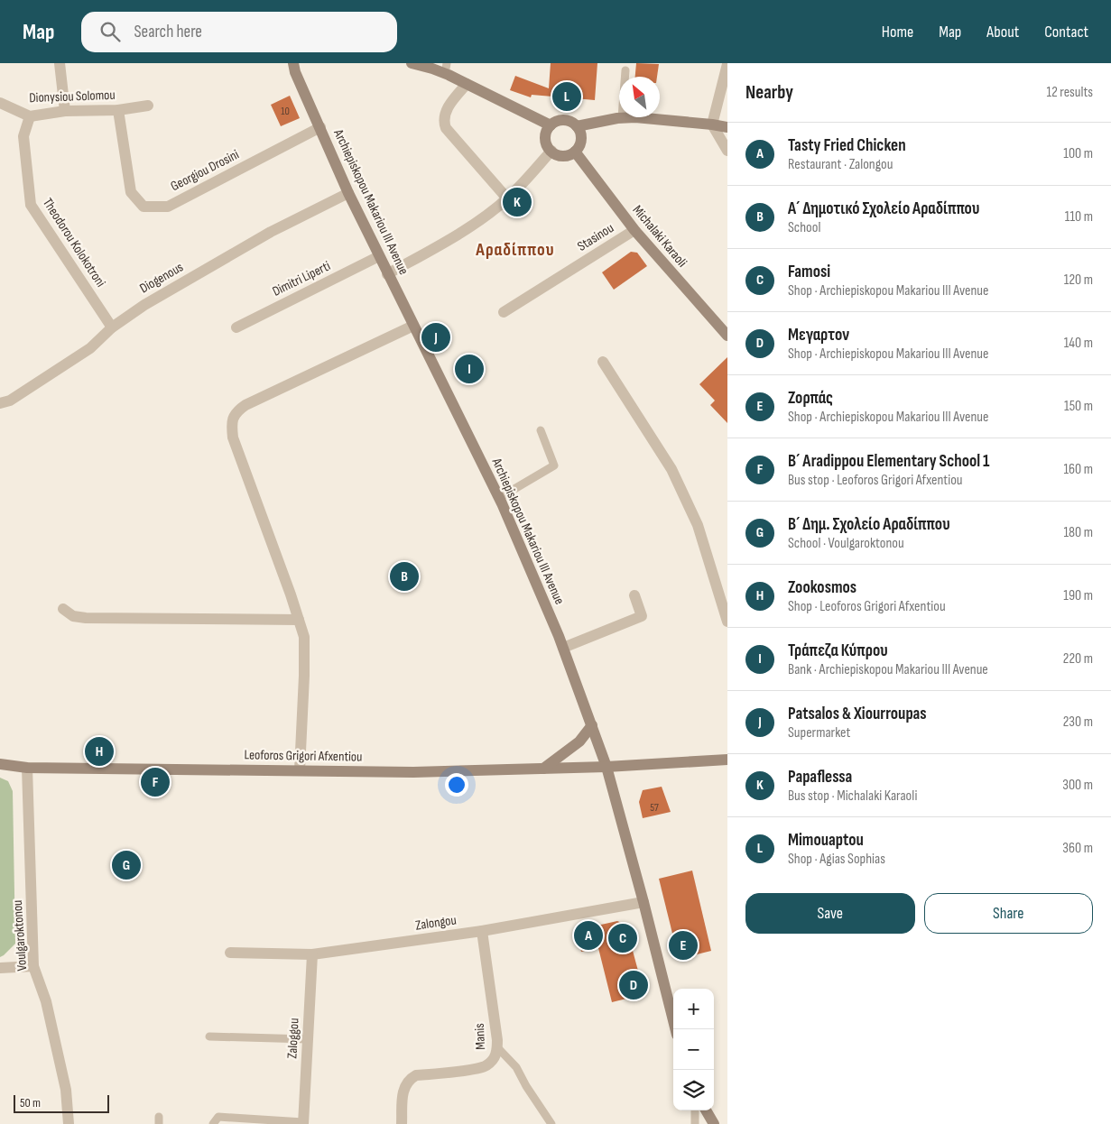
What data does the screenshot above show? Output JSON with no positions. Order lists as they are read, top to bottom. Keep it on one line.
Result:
{"streets":{"main road":["Archiepiskopou Makariou III Avenue","Michalaki Karaoli","Leoforos Grigori Afxentiou"],"street":["Dionysiou Solomou","Georgiou Drosini","Stasinou","Theodorou Kolokotroni","Diogenous","Dimitri Liperti","Zalongou","Voulgaroktonou","Manis","Zaloggou"]},"crossings":[["Dionysiou Solomou","Georgiou Drosini"],["Dionysiou Solomou","Theodorou Kolokotroni"],["Georgiou Drosini","Archiepiskopou Makariou III Avenue"],["Archiepiskopou Makariou III Avenue","Diogenous"],["Archiepiskopou Makariou III Avenue","Dimitri Liperti"],["Archiepiskopou Makariou III Avenue","Leoforos Grigori Afxentiou"],["Archiepiskopou Makariou III Avenue","Zalongou"],["Michalaki Karaoli","Stasinou"],["Theodorou Kolokotroni","Diogenous"],["Leoforos Grigori Afxentiou","Voulgaroktonou"],["Zalongou","Manis"],["Zalongou","Zaloggou"]],"districts":["Αραδίππου"],"house_numbers":["10","57"],"scale_bar":"50 m","north":"top left","page":{"header":"Map","search":"Search here","nav":["Home","Map","About","Contact"],"heading":["Nearby","12 results"],"pins":["L","K","J","I","B","H","F","G","A","C","E","D"],"list":[{"mark":"A","name":"Tasty Fried Chicken","note":"Restaurant · Zalongou","value":"100 m"},{"mark":"B","name":"Α´ Δημοτικό Σχολείο Αραδίππου","note":"School","value":"110 m"},{"mark":"C","name":"Famosi","note":"Shop · Archiepiskopou Makariou III Avenue","value":"120 m"},{"mark":"D","name":"Μεγαρτον","note":"Shop · Archiepiskopou Makariou III Avenue","value":"140 m"},{"mark":"E","name":"Ζορπάς","note":"Shop · Archiepiskopou Makariou III Avenue","value":"150 m"},{"mark":"F","name":"B´ Aradippou Elementary School 1","note":"Bus stop · Leoforos Grigori Afxentiou","value":"160 m"},{"mark":"G","name":"Β´ Δημ. Σχολείο Αραδίππου","note":"School · Voulgaroktonou","value":"180 m"},{"mark":"H","name":"Zookosmos","note":"Shop · Leoforos Grigori Afxentiou","value":"190 m"},{"mark":"I","name":"Τράπεζα Κύπρου","note":"Bank · Archiepiskopou Makariou III Avenue","value":"220 m"},{"mark":"J","name":"Patsalos & Xiourroupas","note":"Supermarket","value":"230 m"},{"mark":"K","name":"Papaflessa","note":"Bus stop · Michalaki Karaoli","value":"300 m"},{"mark":"L","name":"Mimouaptou","note":"Shop · Agias Sophias","value":"360 m"}],"buttons":["Save","Share"],"map_buttons":["+","−"],"scale":"50 m"}}
